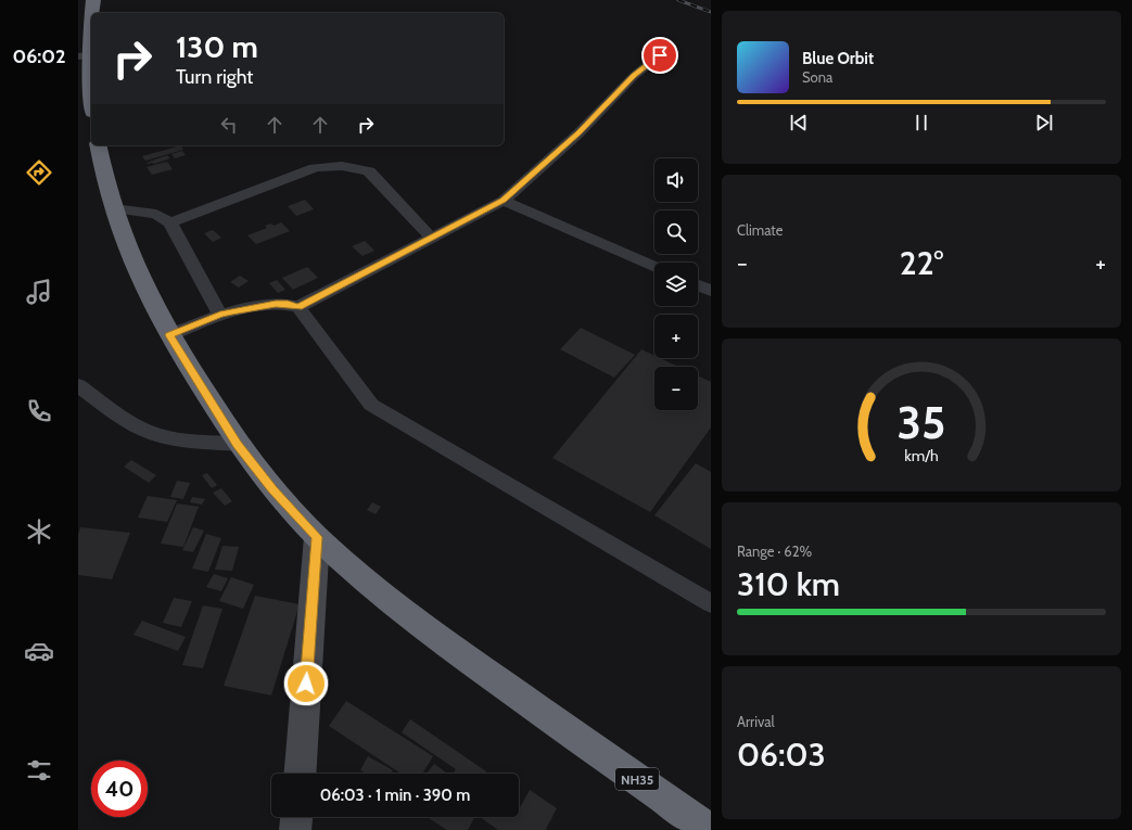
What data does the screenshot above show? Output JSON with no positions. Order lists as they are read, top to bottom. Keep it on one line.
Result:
{"streets":{"highway":["NH35"]},"page":{"tabs":"06:02","turn":["130 m","Turn right"],"song":["Blue Orbit","Sona"],"map_buttons":["+","−"],"tile":["Climate",["Range · 62%","310 km"],["Arrival","06:03"]],"heat":["−","22°","+"],"limit":"40","trip":"06:03 · 1 min · 390 m","gauge":["35","km/h"]}}
